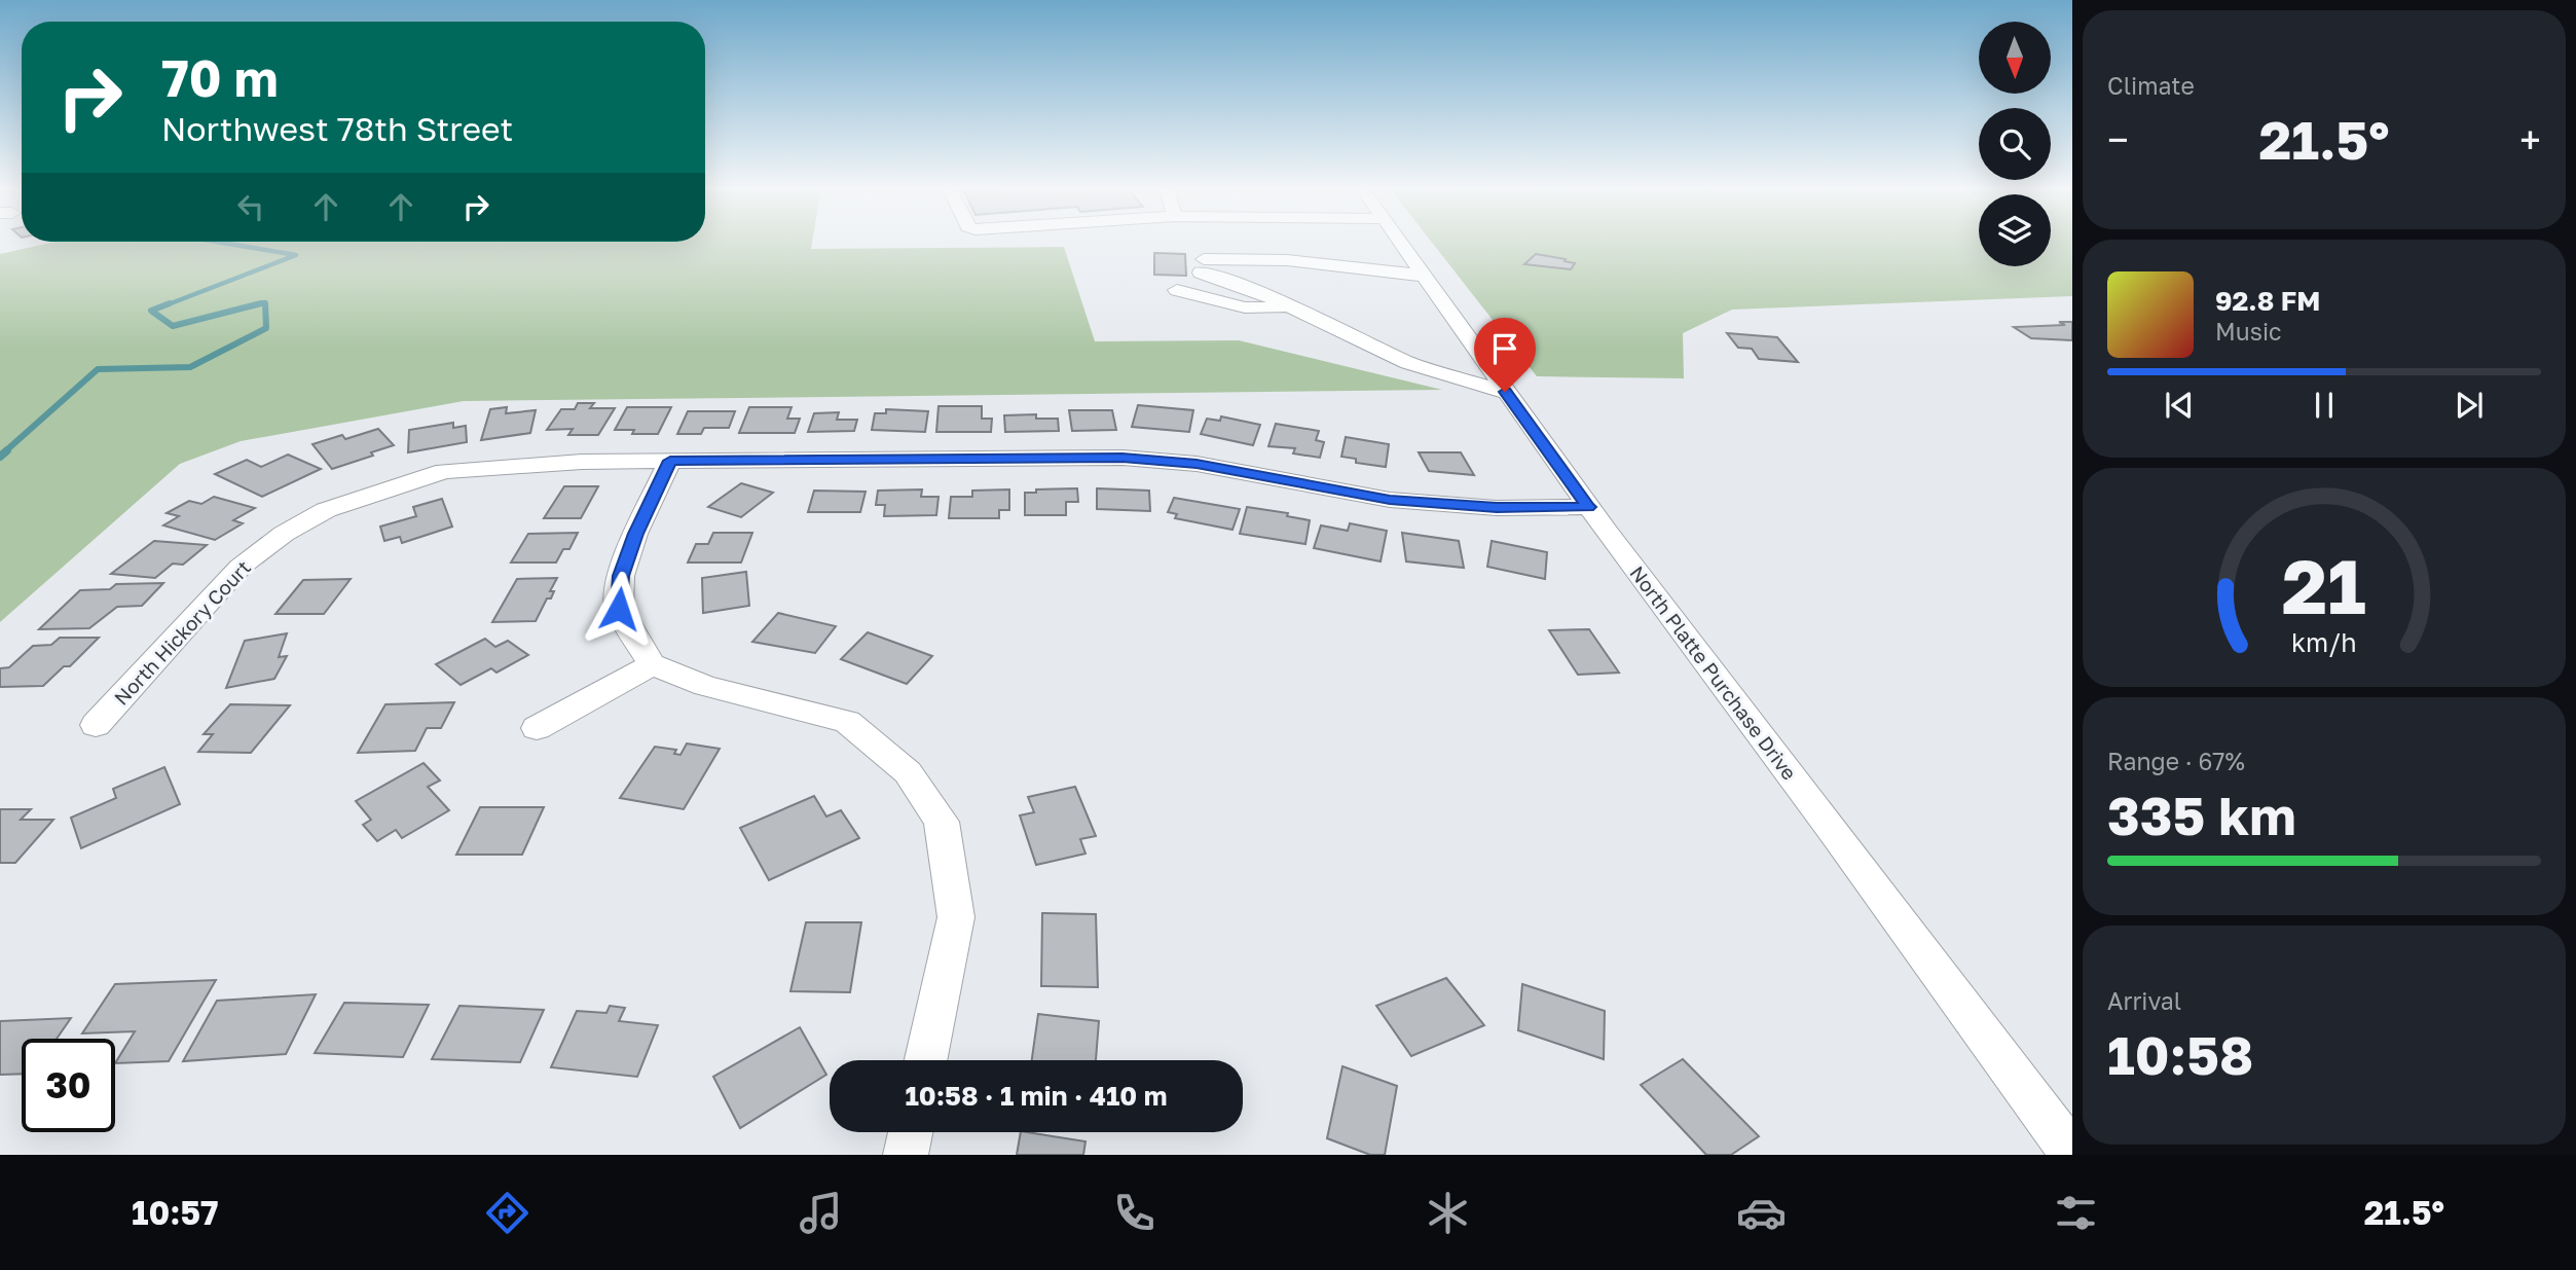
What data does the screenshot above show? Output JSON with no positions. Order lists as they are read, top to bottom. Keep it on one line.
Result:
{"streets":{"street":["North Hickory Court","North Platte Purchase Drive"]},"north":"bottom","page":{"tile":["Climate",["Range · 67%","335 km"],["Arrival","10:58"]],"turn":["70 m","Northwest 78th Street"],"heat":["−","21.5°","+"],"song":["92.8 FM","Music"],"limit":"30","trip":"10:58 · 1 min · 410 m","tabs":["10:57","21.5°"],"gauge":["21","km/h"]}}
